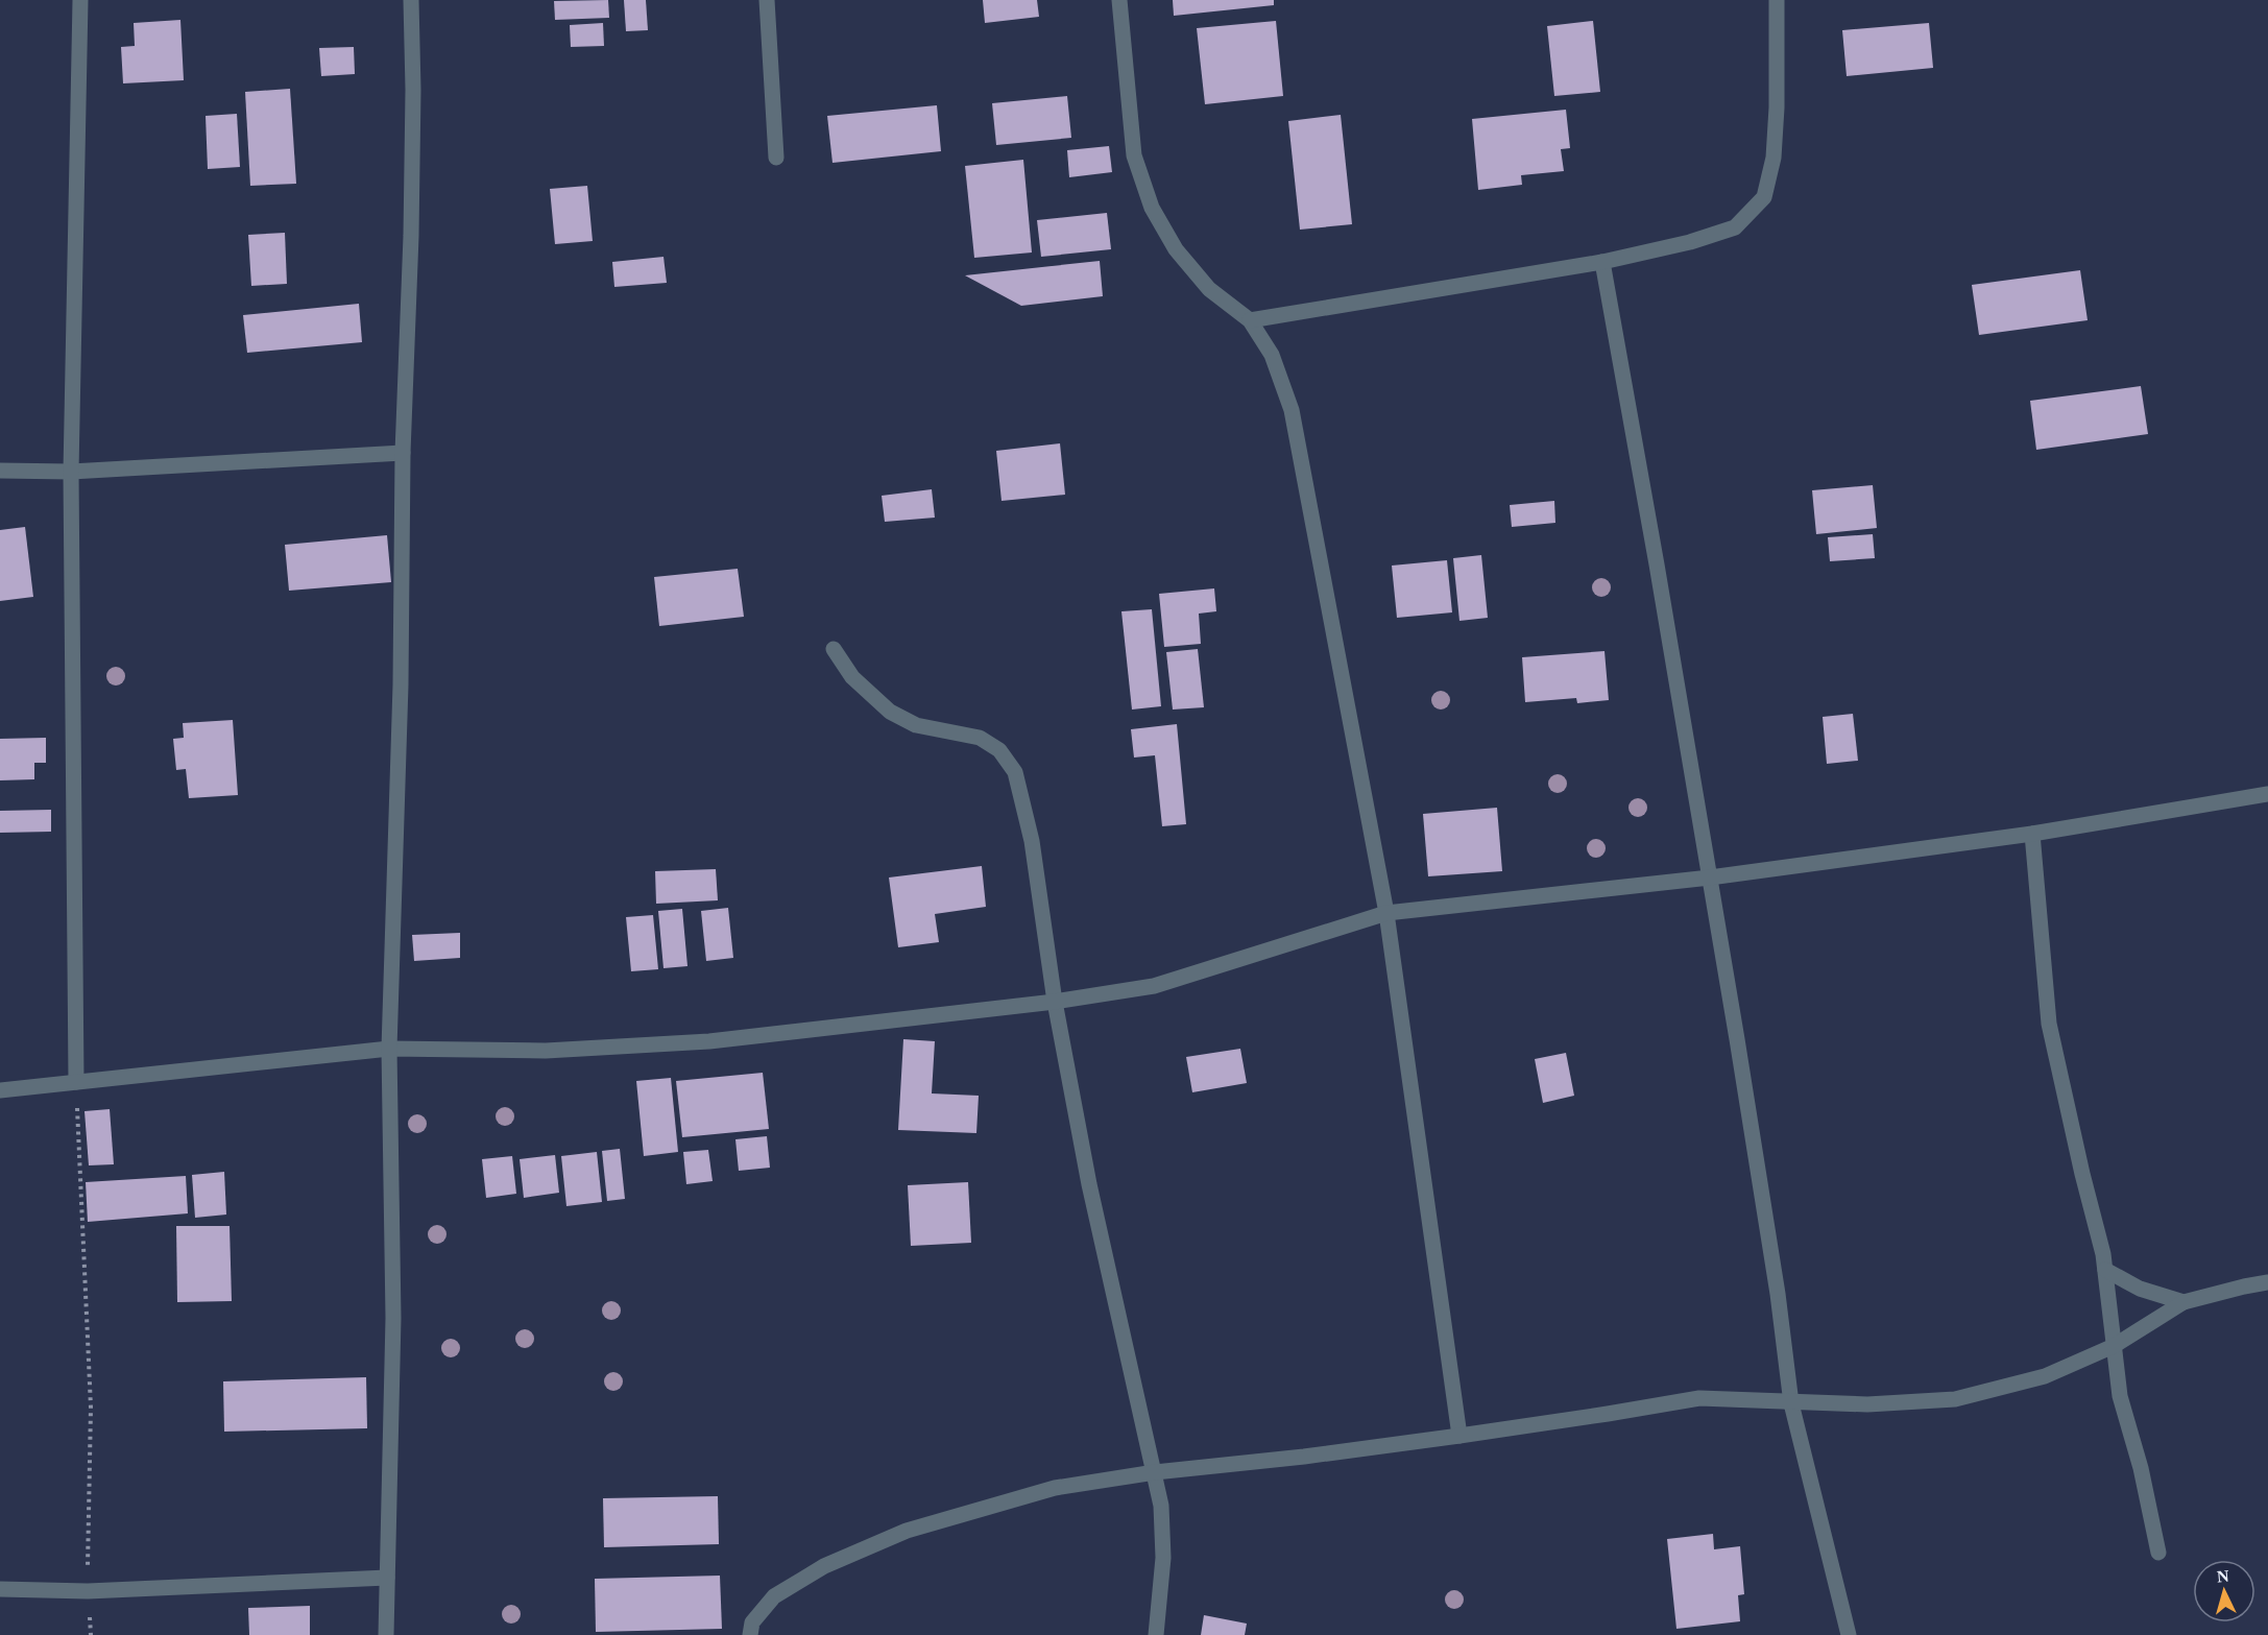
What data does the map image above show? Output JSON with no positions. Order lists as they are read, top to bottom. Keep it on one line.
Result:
{"north":"top"}
